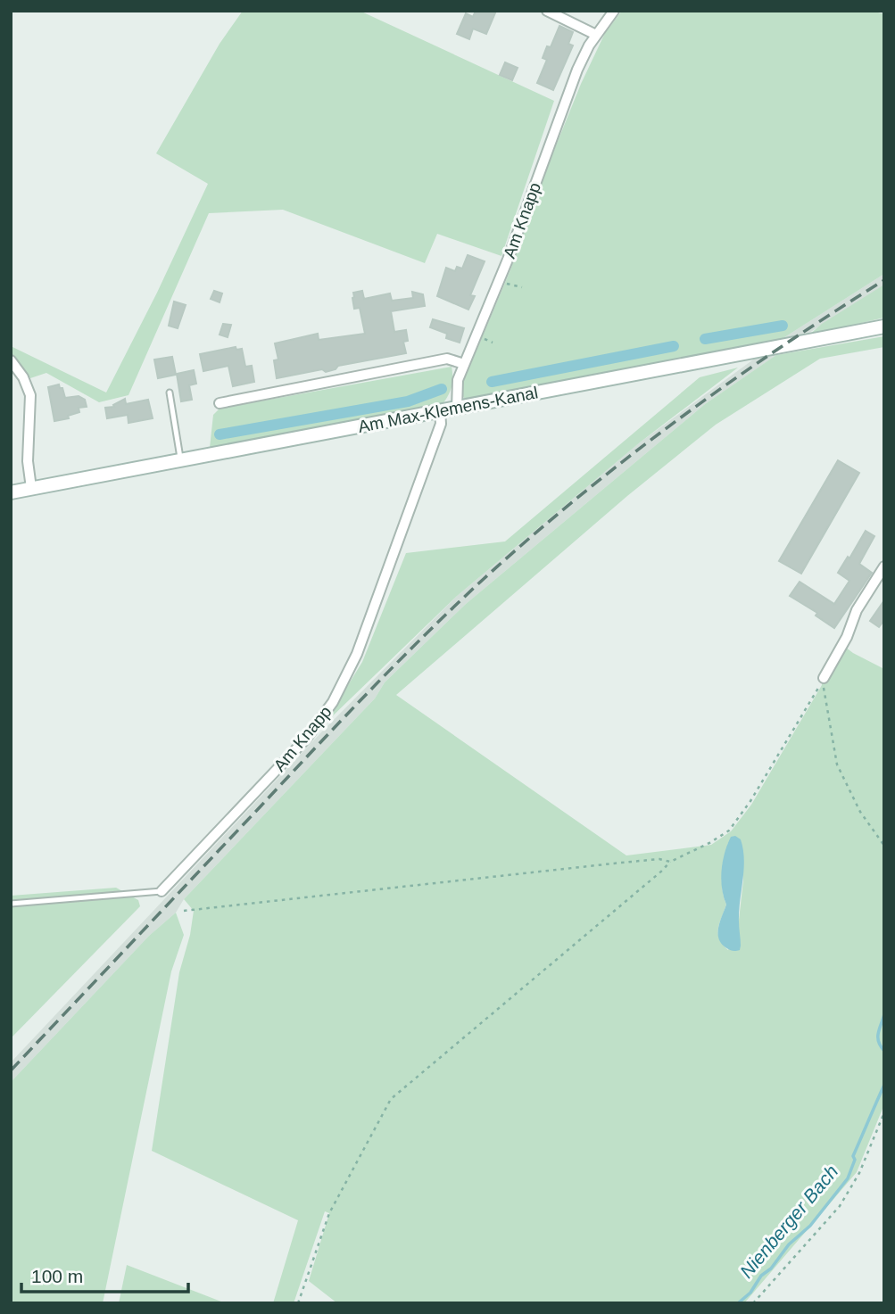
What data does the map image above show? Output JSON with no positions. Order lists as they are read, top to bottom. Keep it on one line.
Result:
{"streets":{"main road":["Am Max-Klemens-Kanal"],"street":["Am Knapp"]},"crossings":[["Am Knapp","Am Max-Klemens-Kanal"]],"water":["Nienberger Bach"],"scale_bar":"100 m"}
